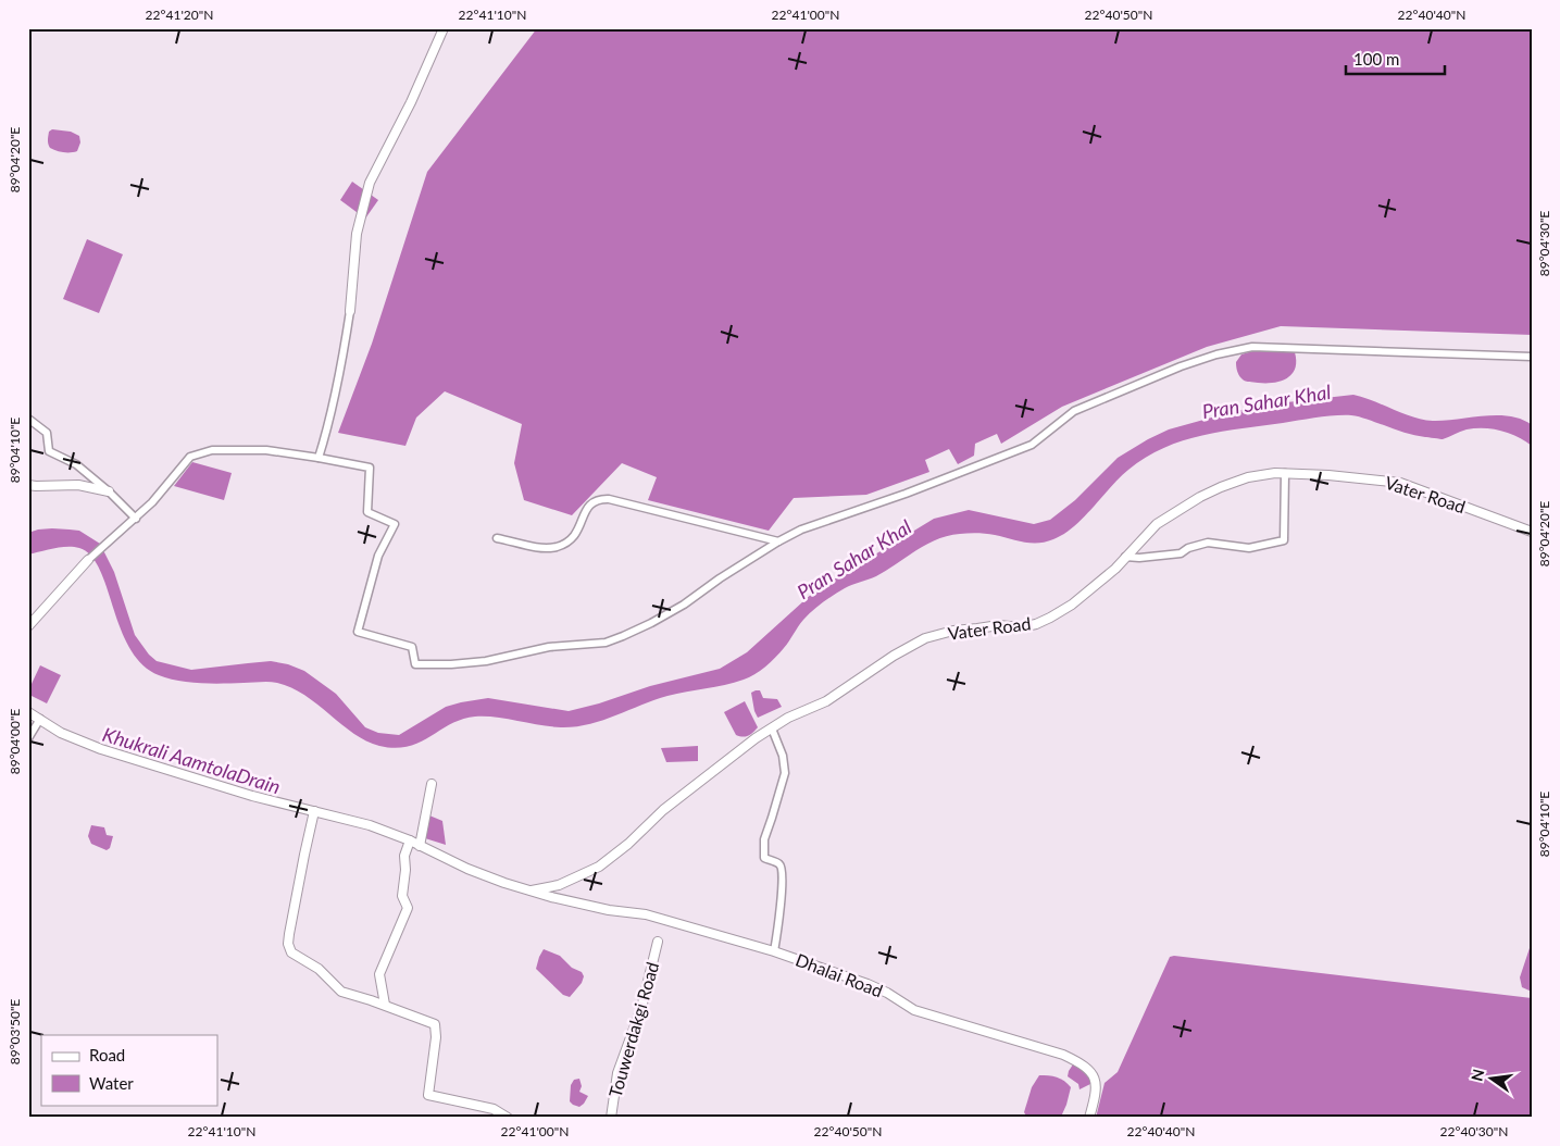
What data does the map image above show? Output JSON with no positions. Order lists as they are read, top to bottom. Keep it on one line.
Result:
{"streets":{"street":["Vater Road","Dhalai Road","Touwerdakgi Road"]},"crossings":[["Vater Road","Dhalai Road"]],"water":["Pran Sahar Khal","Khukrali AamtolaDrain"],"legend":["Road","Water"],"scale_bar":"100 m","north":"left","coordinates":["22°41'20\"N","22°41'10\"N","22°41'00\"N","22°40'50\"N","22°40'40\"N","89°04'20\"E","89°04'30\"E","89°04'10\"E","89°04'00\"E","89°03'50\"E","22°40'30\"N"]}
